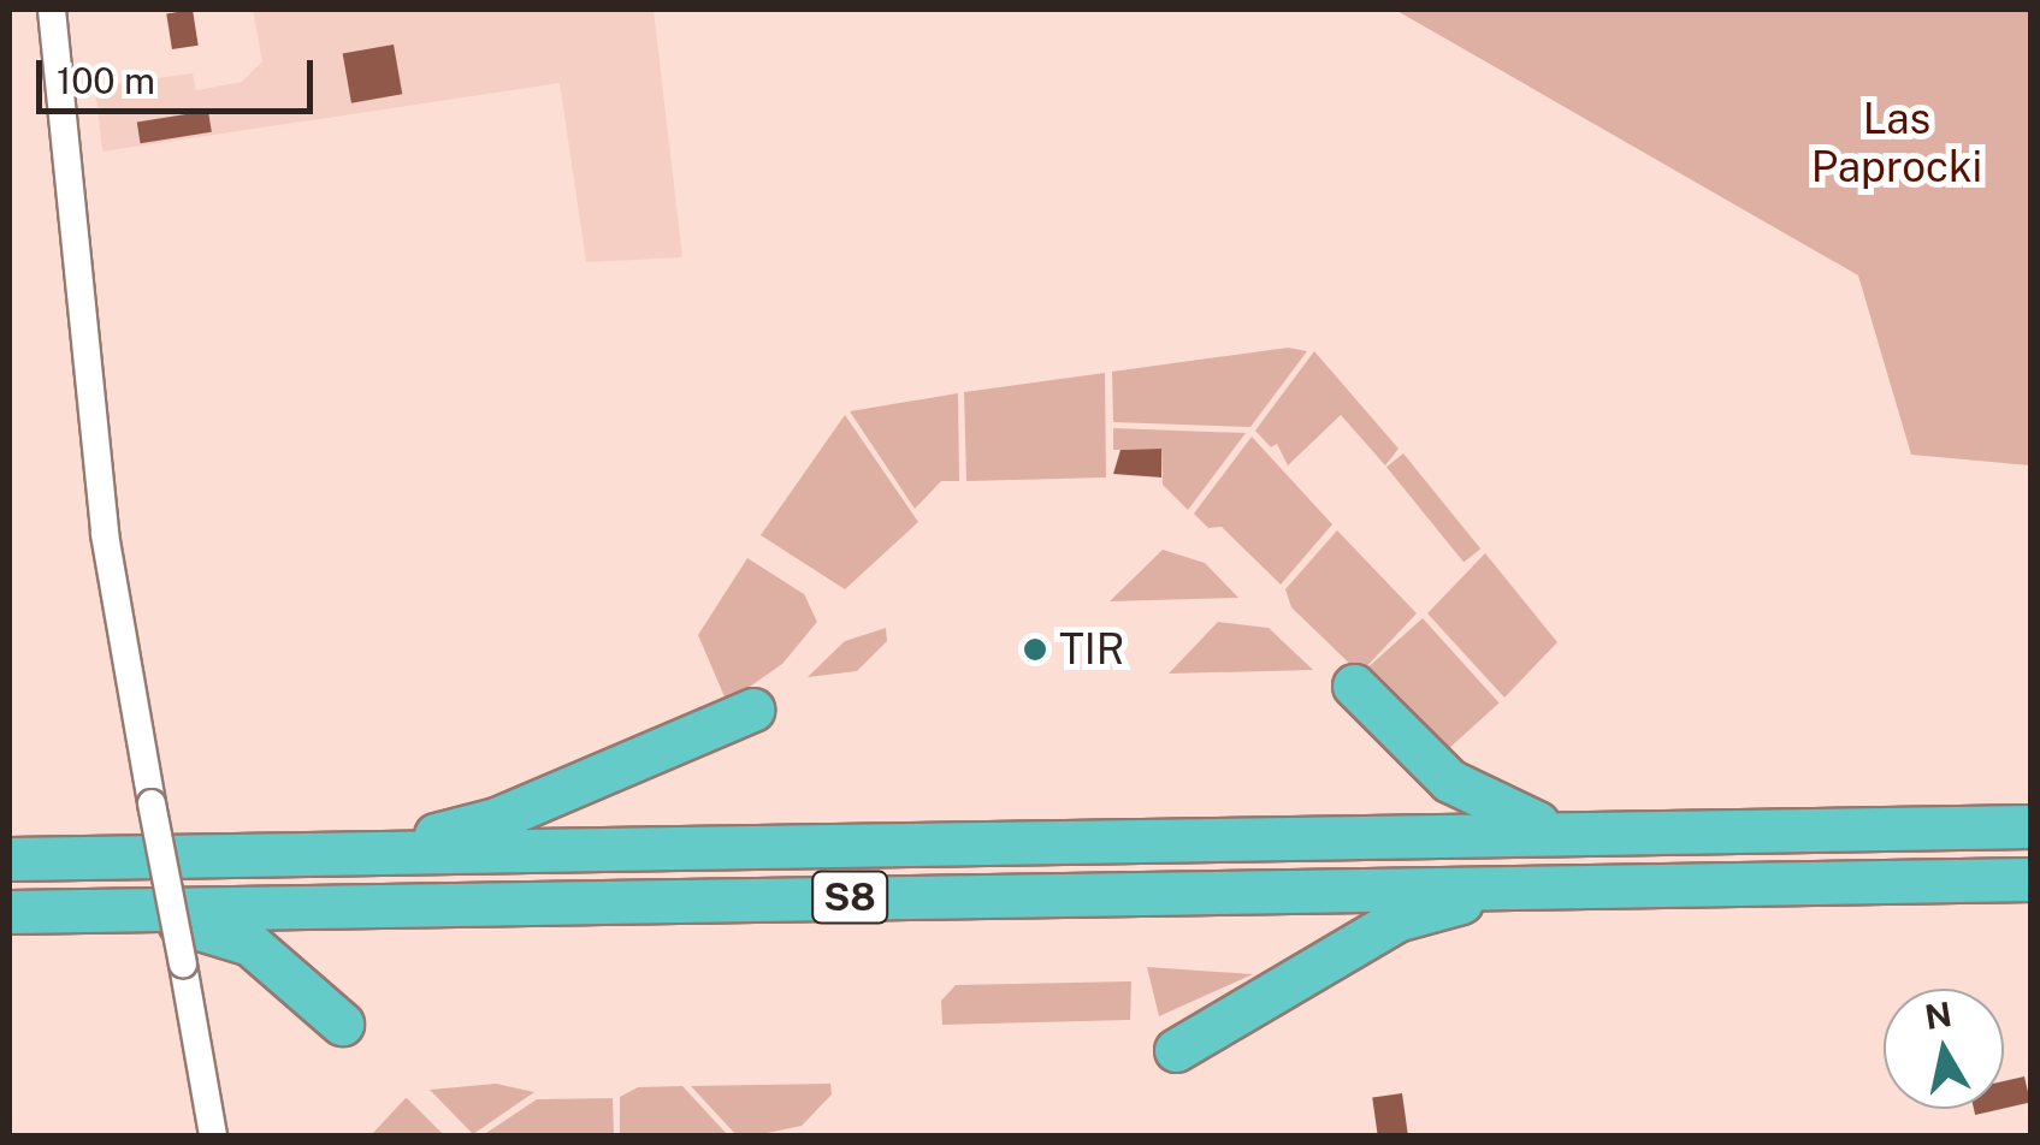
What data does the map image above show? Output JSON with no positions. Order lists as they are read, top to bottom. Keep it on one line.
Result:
{"streets":{"highway":["S8"]},"parks":["Las Paprocki"],"places":["TIR"],"scale_bar":"100 m","north":"top"}
